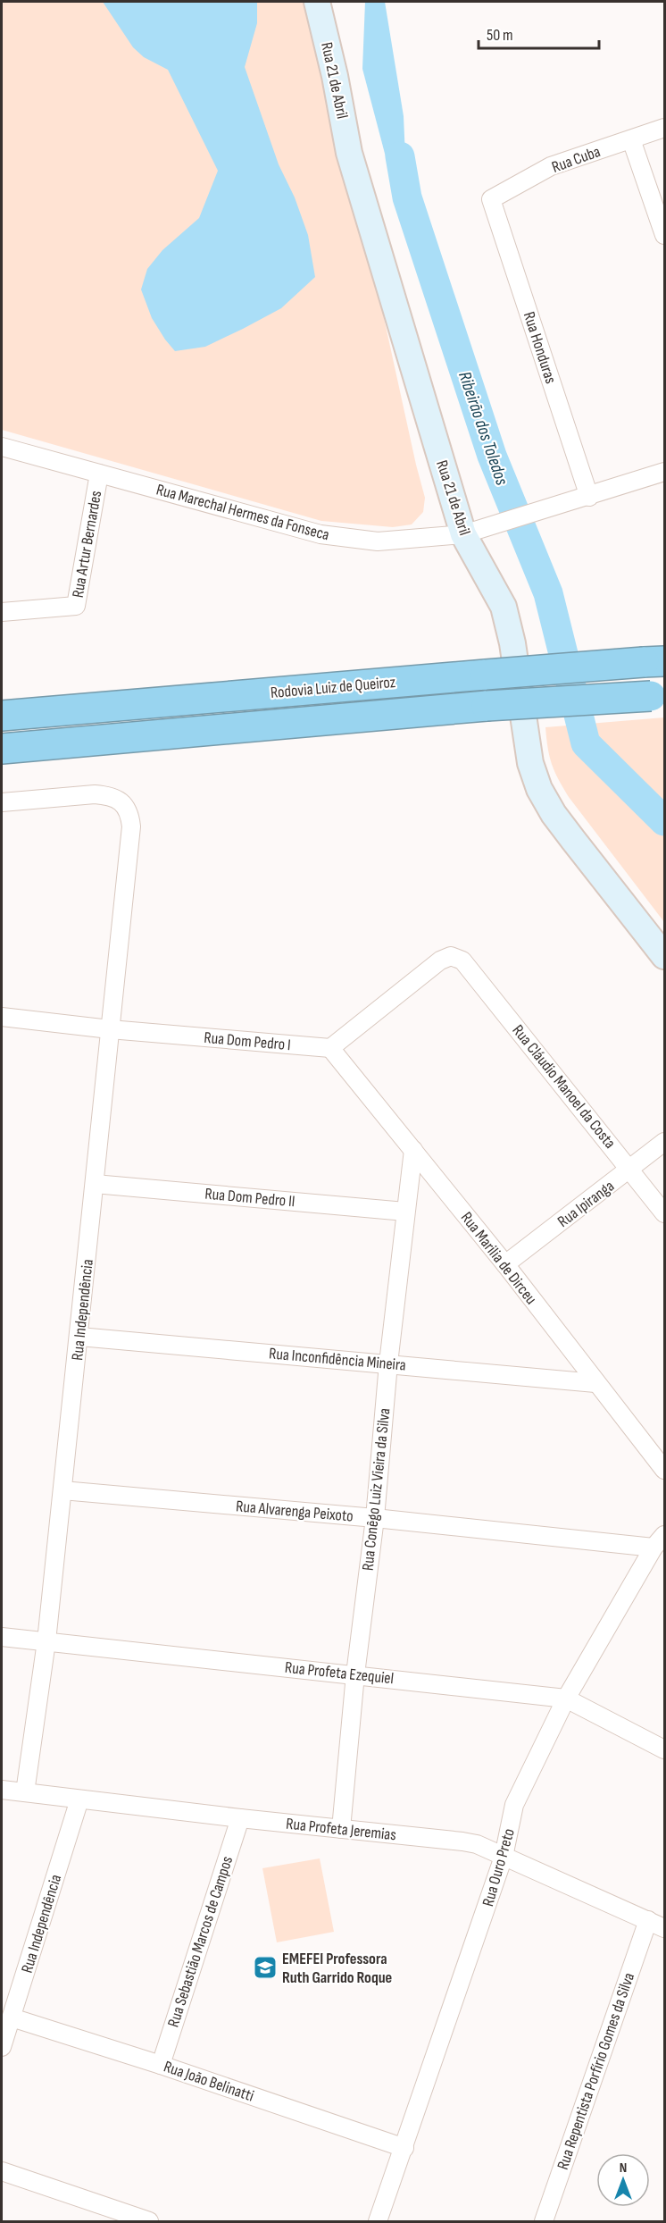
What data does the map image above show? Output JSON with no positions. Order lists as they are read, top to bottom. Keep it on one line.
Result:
{"streets":{"highway":["Rodovia Luiz de Queiroz"],"street":["Rua 21 de Abril","Rua Cuba","Rua Honduras","Rua Marechal Hermes da Fonseca","Rua Artur Bernardes","Rua Dom Pedro I","Rua Cláudio Manoel da Costa","Rua Dom Pedro II","Rua Ipiranga","Rua Marilia de Dirceu","Rua Independência","Rua Inconfidência Mineira","Rua Conêgo Luiz Vieira da Silva","Rua Alvarenga Peixoto","Rua Profeta Ezequiel","Rua Profeta Jeremias","Rua Ouro Preto","Rua Sebastião Marcos de Campos","Rua Repentista Porfírio Gomes da Silva","Rua João Belinatti"]},"crossings":[["Rua 21 de Abril","Rua Marechal Hermes da Fonseca"],["Rua Cuba","Rua Honduras"],["Rua Honduras","Rua Marechal Hermes da Fonseca"],["Rua Marechal Hermes da Fonseca","Rua Artur Bernardes"],["Rua Dom Pedro I","Rua Cláudio Manoel da Costa"],["Rua Dom Pedro I","Rua Marilia de Dirceu"],["Rua Dom Pedro I","Rua Independência"],["Rua Cláudio Manoel da Costa","Rua Ipiranga"],["Rua Cláudio Manoel da Costa","Rua Marilia de Dirceu"],["Rua Dom Pedro II","Rua Independência"],["Rua Dom Pedro II","Rua Conêgo Luiz Vieira da Silva"],["Rua Ipiranga","Rua Marilia de Dirceu"],["Rua Marilia de Dirceu","Rua Inconfidência Mineira"],["Rua Marilia de Dirceu","Rua Conêgo Luiz Vieira da Silva"],["Rua Independência","Rua Inconfidência Mineira"],["Rua Independência","Rua Alvarenga Peixoto"],["Rua Independência","Rua Profeta Ezequiel"],["Rua Independência","Rua Profeta Jeremias"],["Rua Independência","Rua João Belinatti"],["Rua Inconfidência Mineira","Rua Conêgo Luiz Vieira da Silva"],["Rua Conêgo Luiz Vieira da Silva","Rua Alvarenga Peixoto"],["Rua Conêgo Luiz Vieira da Silva","Rua Profeta Ezequiel"],["Rua Conêgo Luiz Vieira da Silva","Rua Profeta Jeremias"],["Rua Alvarenga Peixoto","Rua Ouro Preto"],["Rua Profeta Ezequiel","Rua Ouro Preto"],["Rua Profeta Jeremias","Rua Ouro Preto"],["Rua Profeta Jeremias","Rua Sebastião Marcos de Campos"],["Rua Profeta Jeremias","Rua Repentista Porfírio Gomes da Silva"],["Rua Ouro Preto","Rua João Belinatti"],["Rua Sebastião Marcos de Campos","Rua João Belinatti"]],"water":["Ribeirão dos Toledos"],"places":{"school or university":["EMEFEI Professora Ruth Garrido Roque"]},"scale_bar":"50 m","north":"top"}
